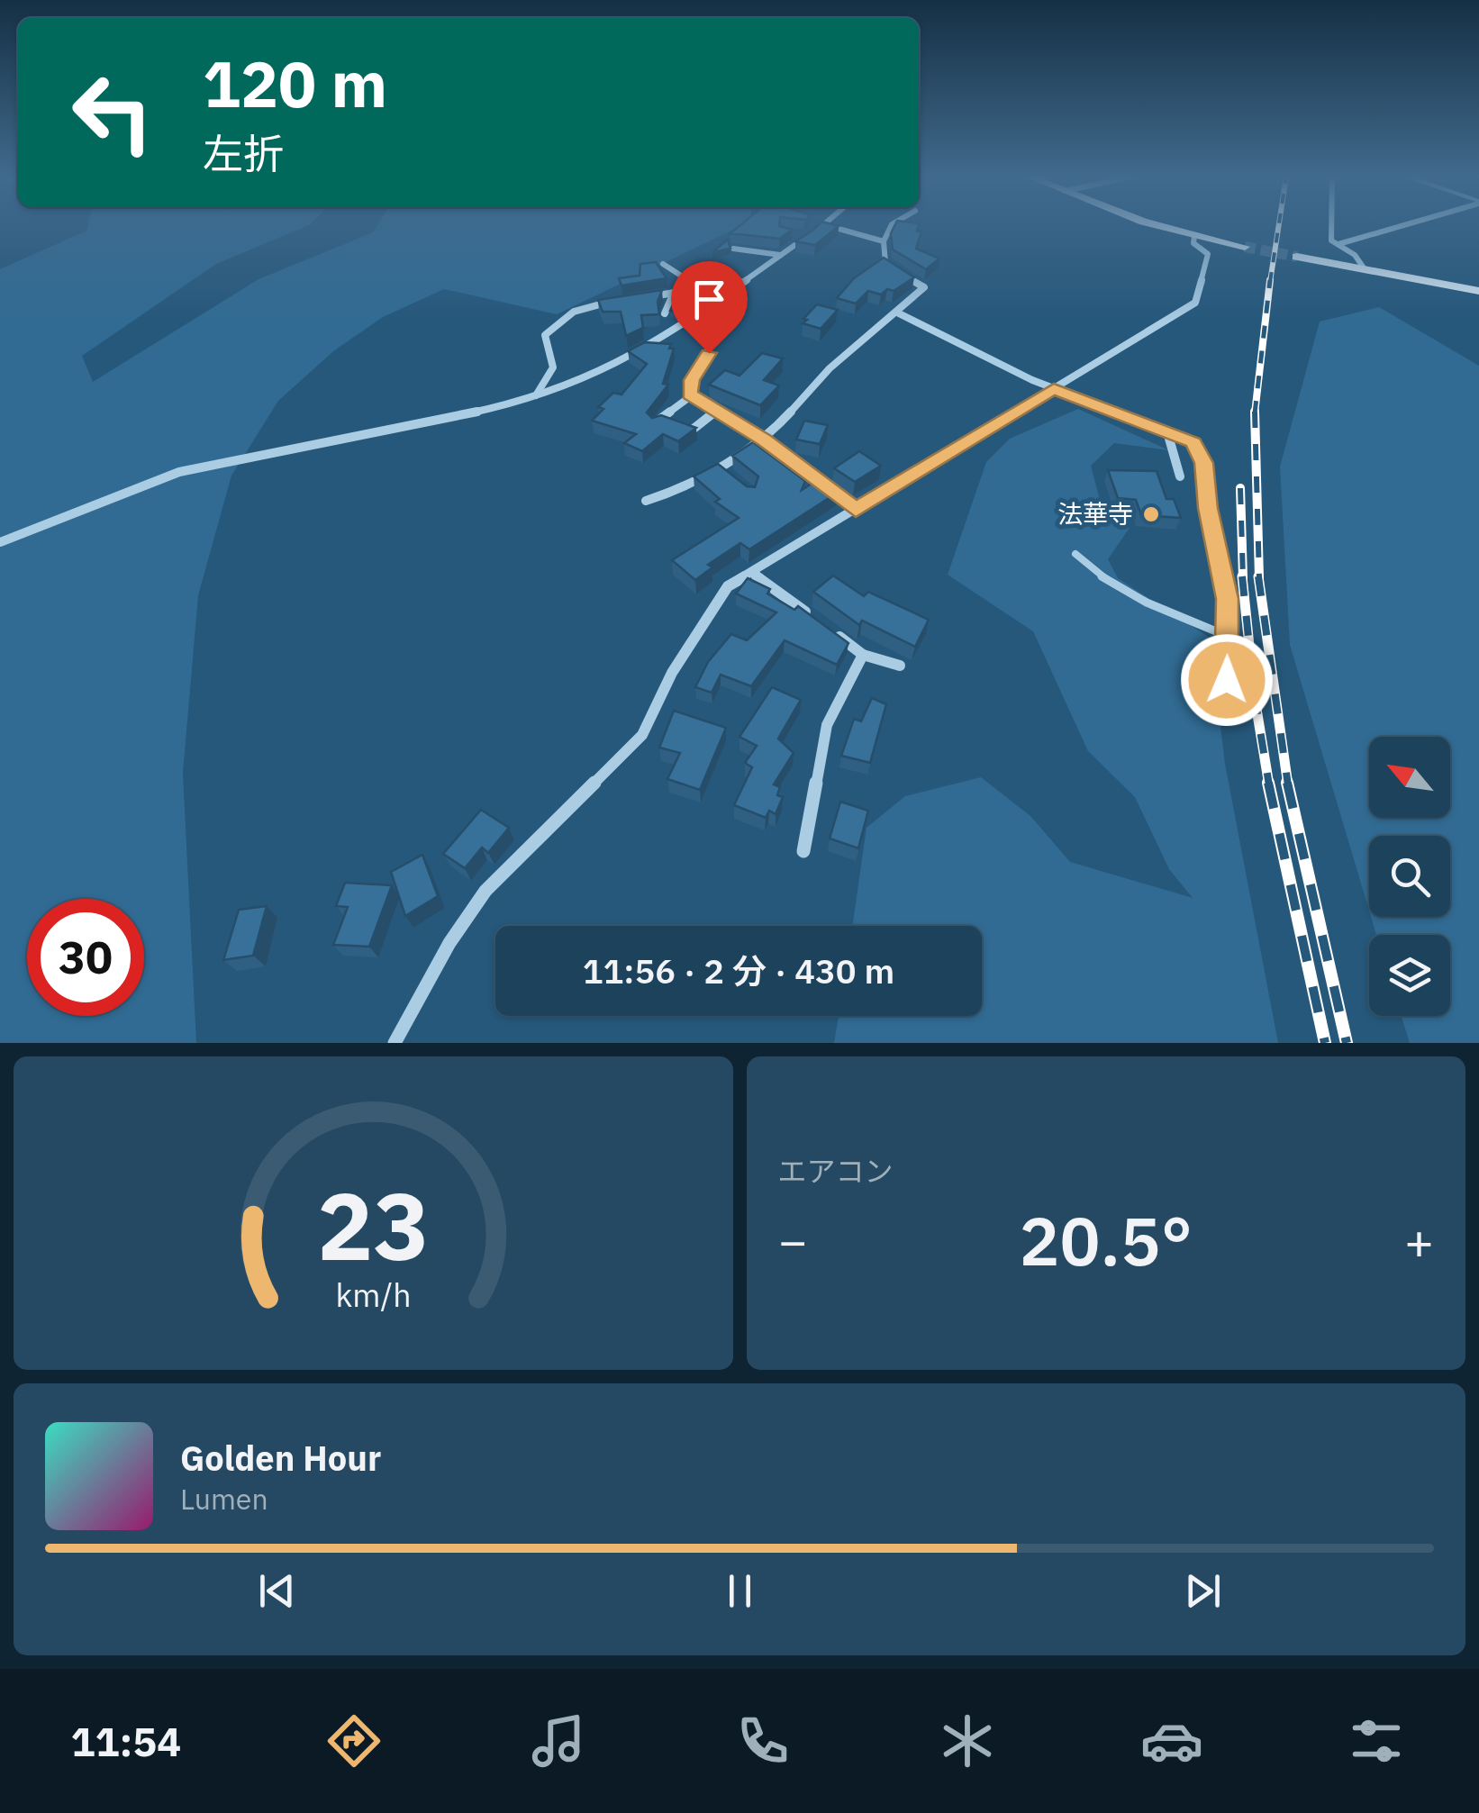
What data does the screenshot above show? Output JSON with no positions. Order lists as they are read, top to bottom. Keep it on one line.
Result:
{"places":["法華寺"],"north":"top left","page":{"turn":["120 m","左折"],"limit":"30","trip":"11:56 · 2 分 · 430 m","tile":"エアコン","heat":["−","20.5°","+"],"song":["Golden Hour","Lumen"],"tabs":"11:54","gauge":["23","km/h"]}}
